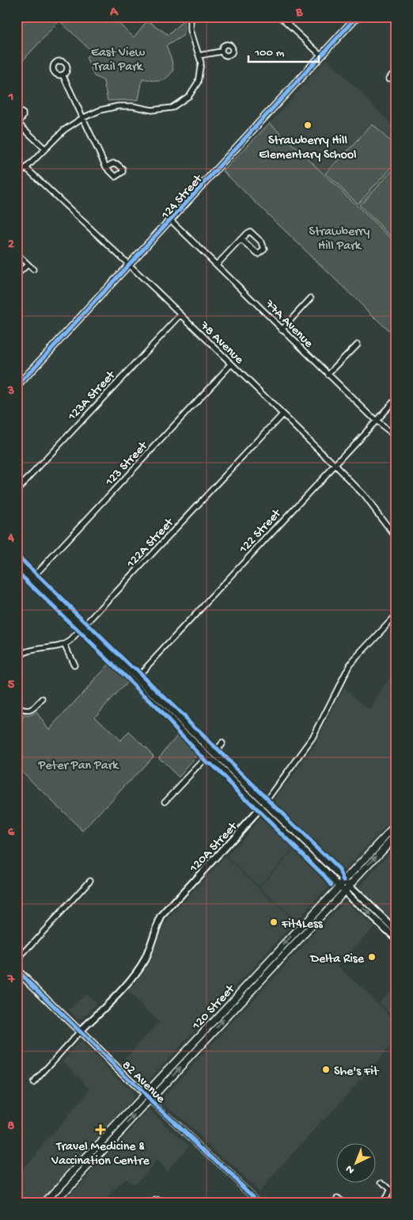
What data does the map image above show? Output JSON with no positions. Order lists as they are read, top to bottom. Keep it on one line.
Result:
{"streets":{"main road":["120 Street"],"street":["124 Street","77A Avenue","78 Avenue","123A Street","123 Street","122 Street","122A Street","120A Street","82 Avenue"]},"crossings":[["124 Street","77A Avenue"],["124 Street","78 Avenue"],["77A Avenue","122 Street"],["78 Avenue","123A Street"],["78 Avenue","123 Street"],["78 Avenue","122 Street"],["78 Avenue","122A Street"],["120A Street","82 Avenue"],["120 Street","82 Avenue"]],"parks":["East View Trail Park","Strawberry Hill Park","Peter Pan Park"],"places":{"other":["Strawberry Hill Elementary School","Fit4Less","Delta Rise","She's Fit"],"health":["Travel Medicine & Vaccination Centre"]},"scale_bar":"100 m","north":"bottom left","grid":{"columns":["A","B"],"rows":["1","2","3","4","5","6","7","8"]}}
